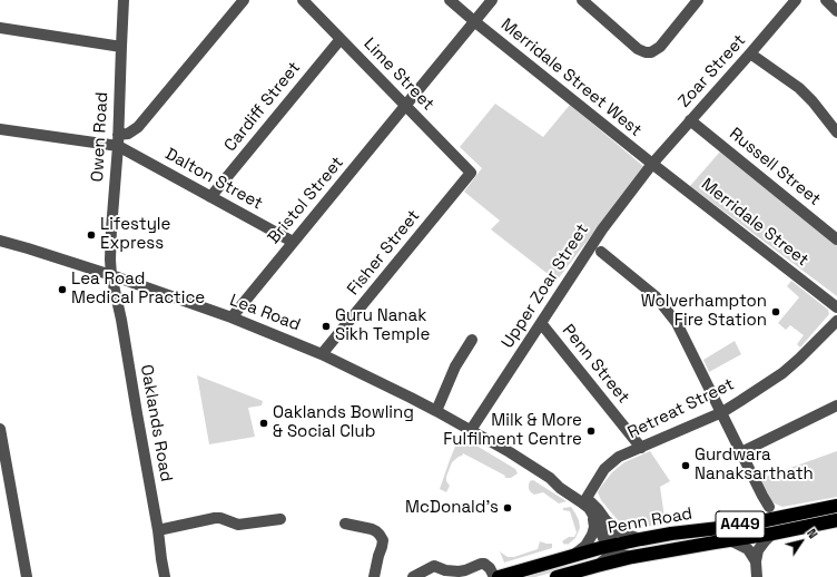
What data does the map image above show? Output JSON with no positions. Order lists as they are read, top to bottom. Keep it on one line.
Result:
{"streets":{"highway":["Penn Road","A449"],"street":["Zoar Street","Lime Street","Merridale Street West","Cardiff Street","Owen Road","Russell Street","Dalton Street","Bristol Street","Merridale Street","Fisher Street","Upper Zoar Street","Lea Road","Penn Street","Retreat Street","Oaklands Road"]},"crossings":[["Zoar Street","Merridale Street West"],["Zoar Street","Russell Street"],["Zoar Street","Merridale Street"],["Zoar Street","Upper Zoar Street"],["Lime Street","Cardiff Street"],["Lime Street","Bristol Street"],["Lime Street","Fisher Street"],["Merridale Street West","Bristol Street"],["Merridale Street West","Merridale Street"],["Merridale Street West","Upper Zoar Street"],["Cardiff Street","Dalton Street"],["Owen Road","Dalton Street"],["Owen Road","Lea Road"],["Owen Road","Oaklands Road"],["Dalton Street","Bristol Street"],["Bristol Street","Lea Road"],["Merridale Street","Upper Zoar Street"],["Fisher Street","Lea Road"],["Upper Zoar Street","Lea Road"],["Upper Zoar Street","Penn Street"],["Lea Road","Retreat Street"],["Lea Road","Oaklands Road"],["Lea Road","Penn Road"],["Penn Street","Retreat Street"]],"places":["Lifestyle Express","Lea Road Medical Practice","Wolverhampton Fire Station","Guru Nanak Sikh Temple","Oaklands Bowling & Social Club","Milk & More Fulfilment Centre","Gurdwara Nanaksarthath","McDonald's"],"north":"top right"}
